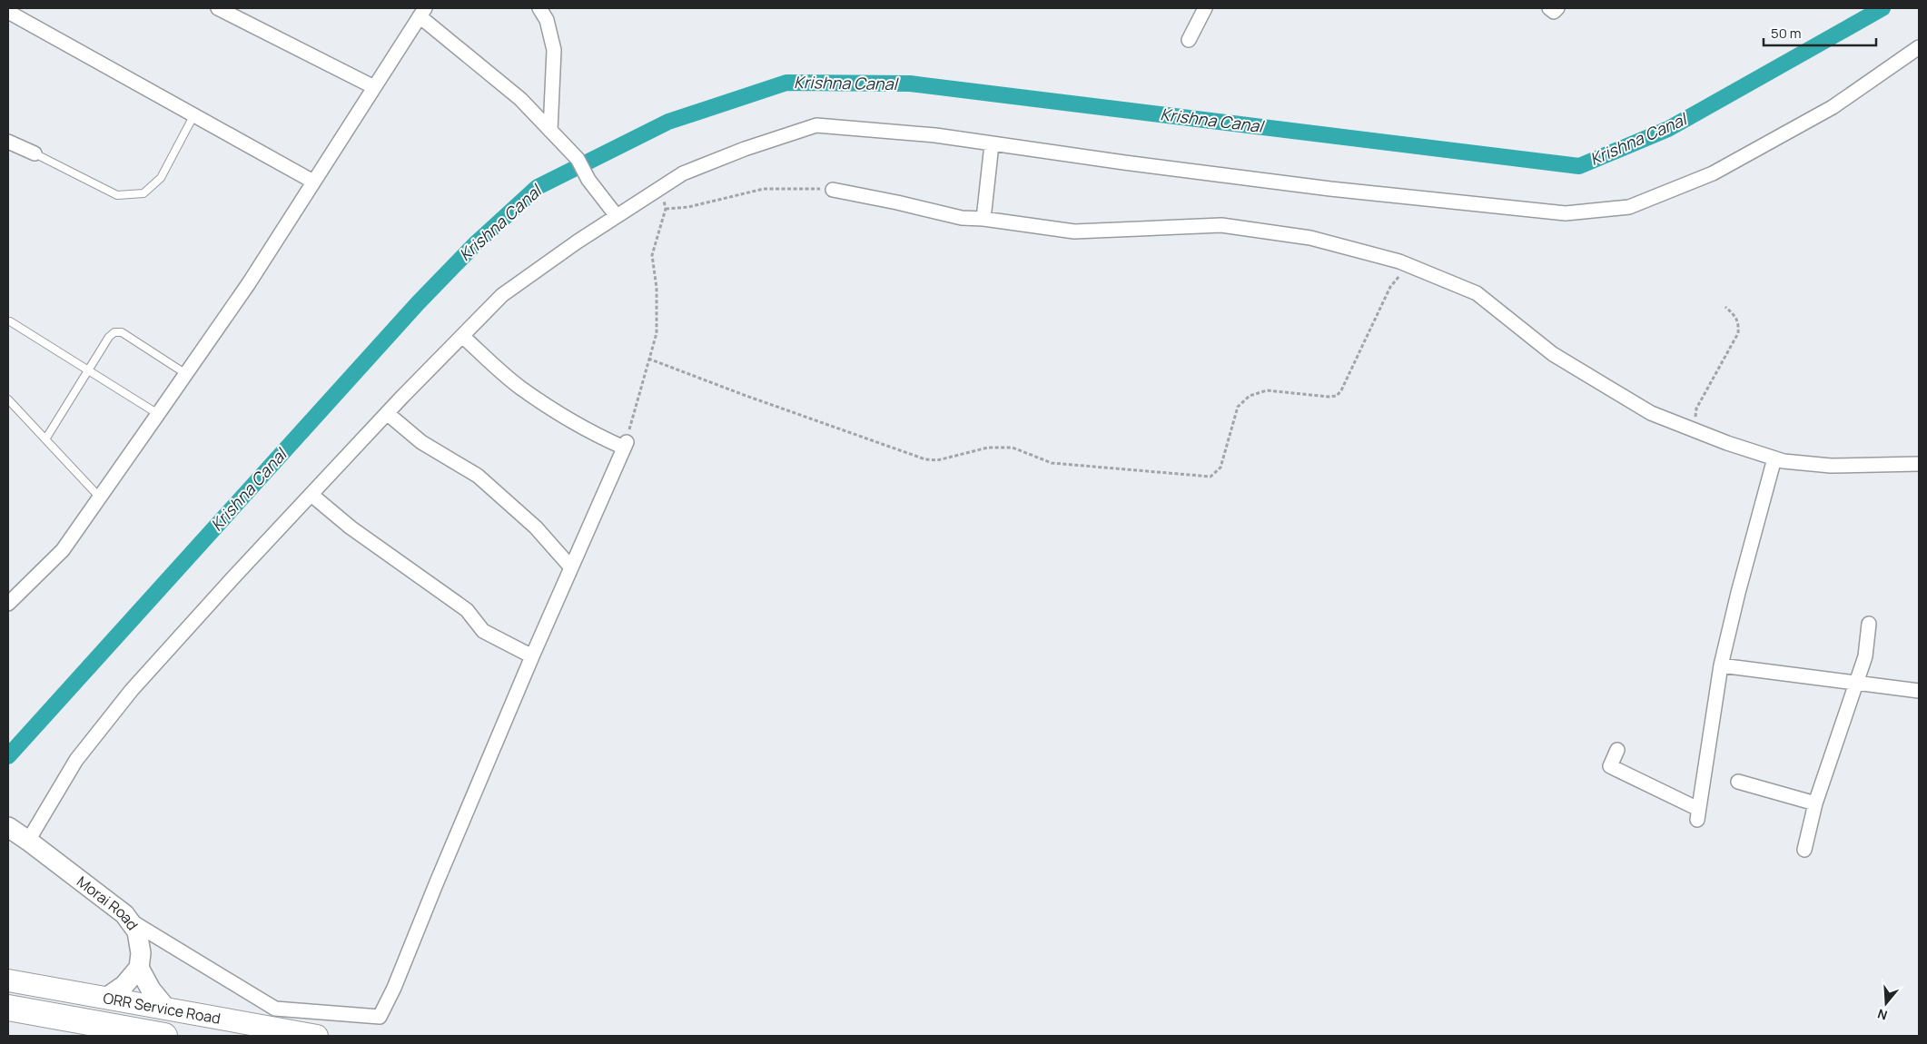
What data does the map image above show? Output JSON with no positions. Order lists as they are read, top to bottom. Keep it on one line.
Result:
{"streets":{"main road":["ORR Service Road"],"street":["Morai Road"]},"water":["Krishna Canal"],"scale_bar":"50 m","north":"bottom"}
